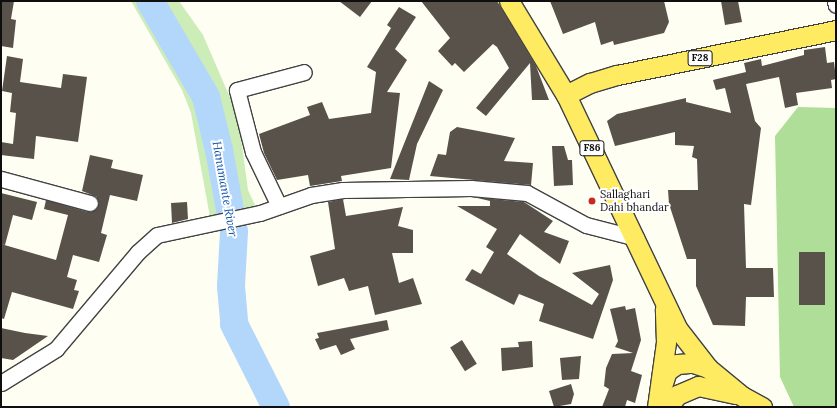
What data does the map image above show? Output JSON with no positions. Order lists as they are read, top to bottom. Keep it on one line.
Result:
{"streets":{"main road":["F28","F86"]},"crossings":[["F28","F86"]],"water":["Hanumante River"],"places":["Sallaghari Dahi bhandar"]}
